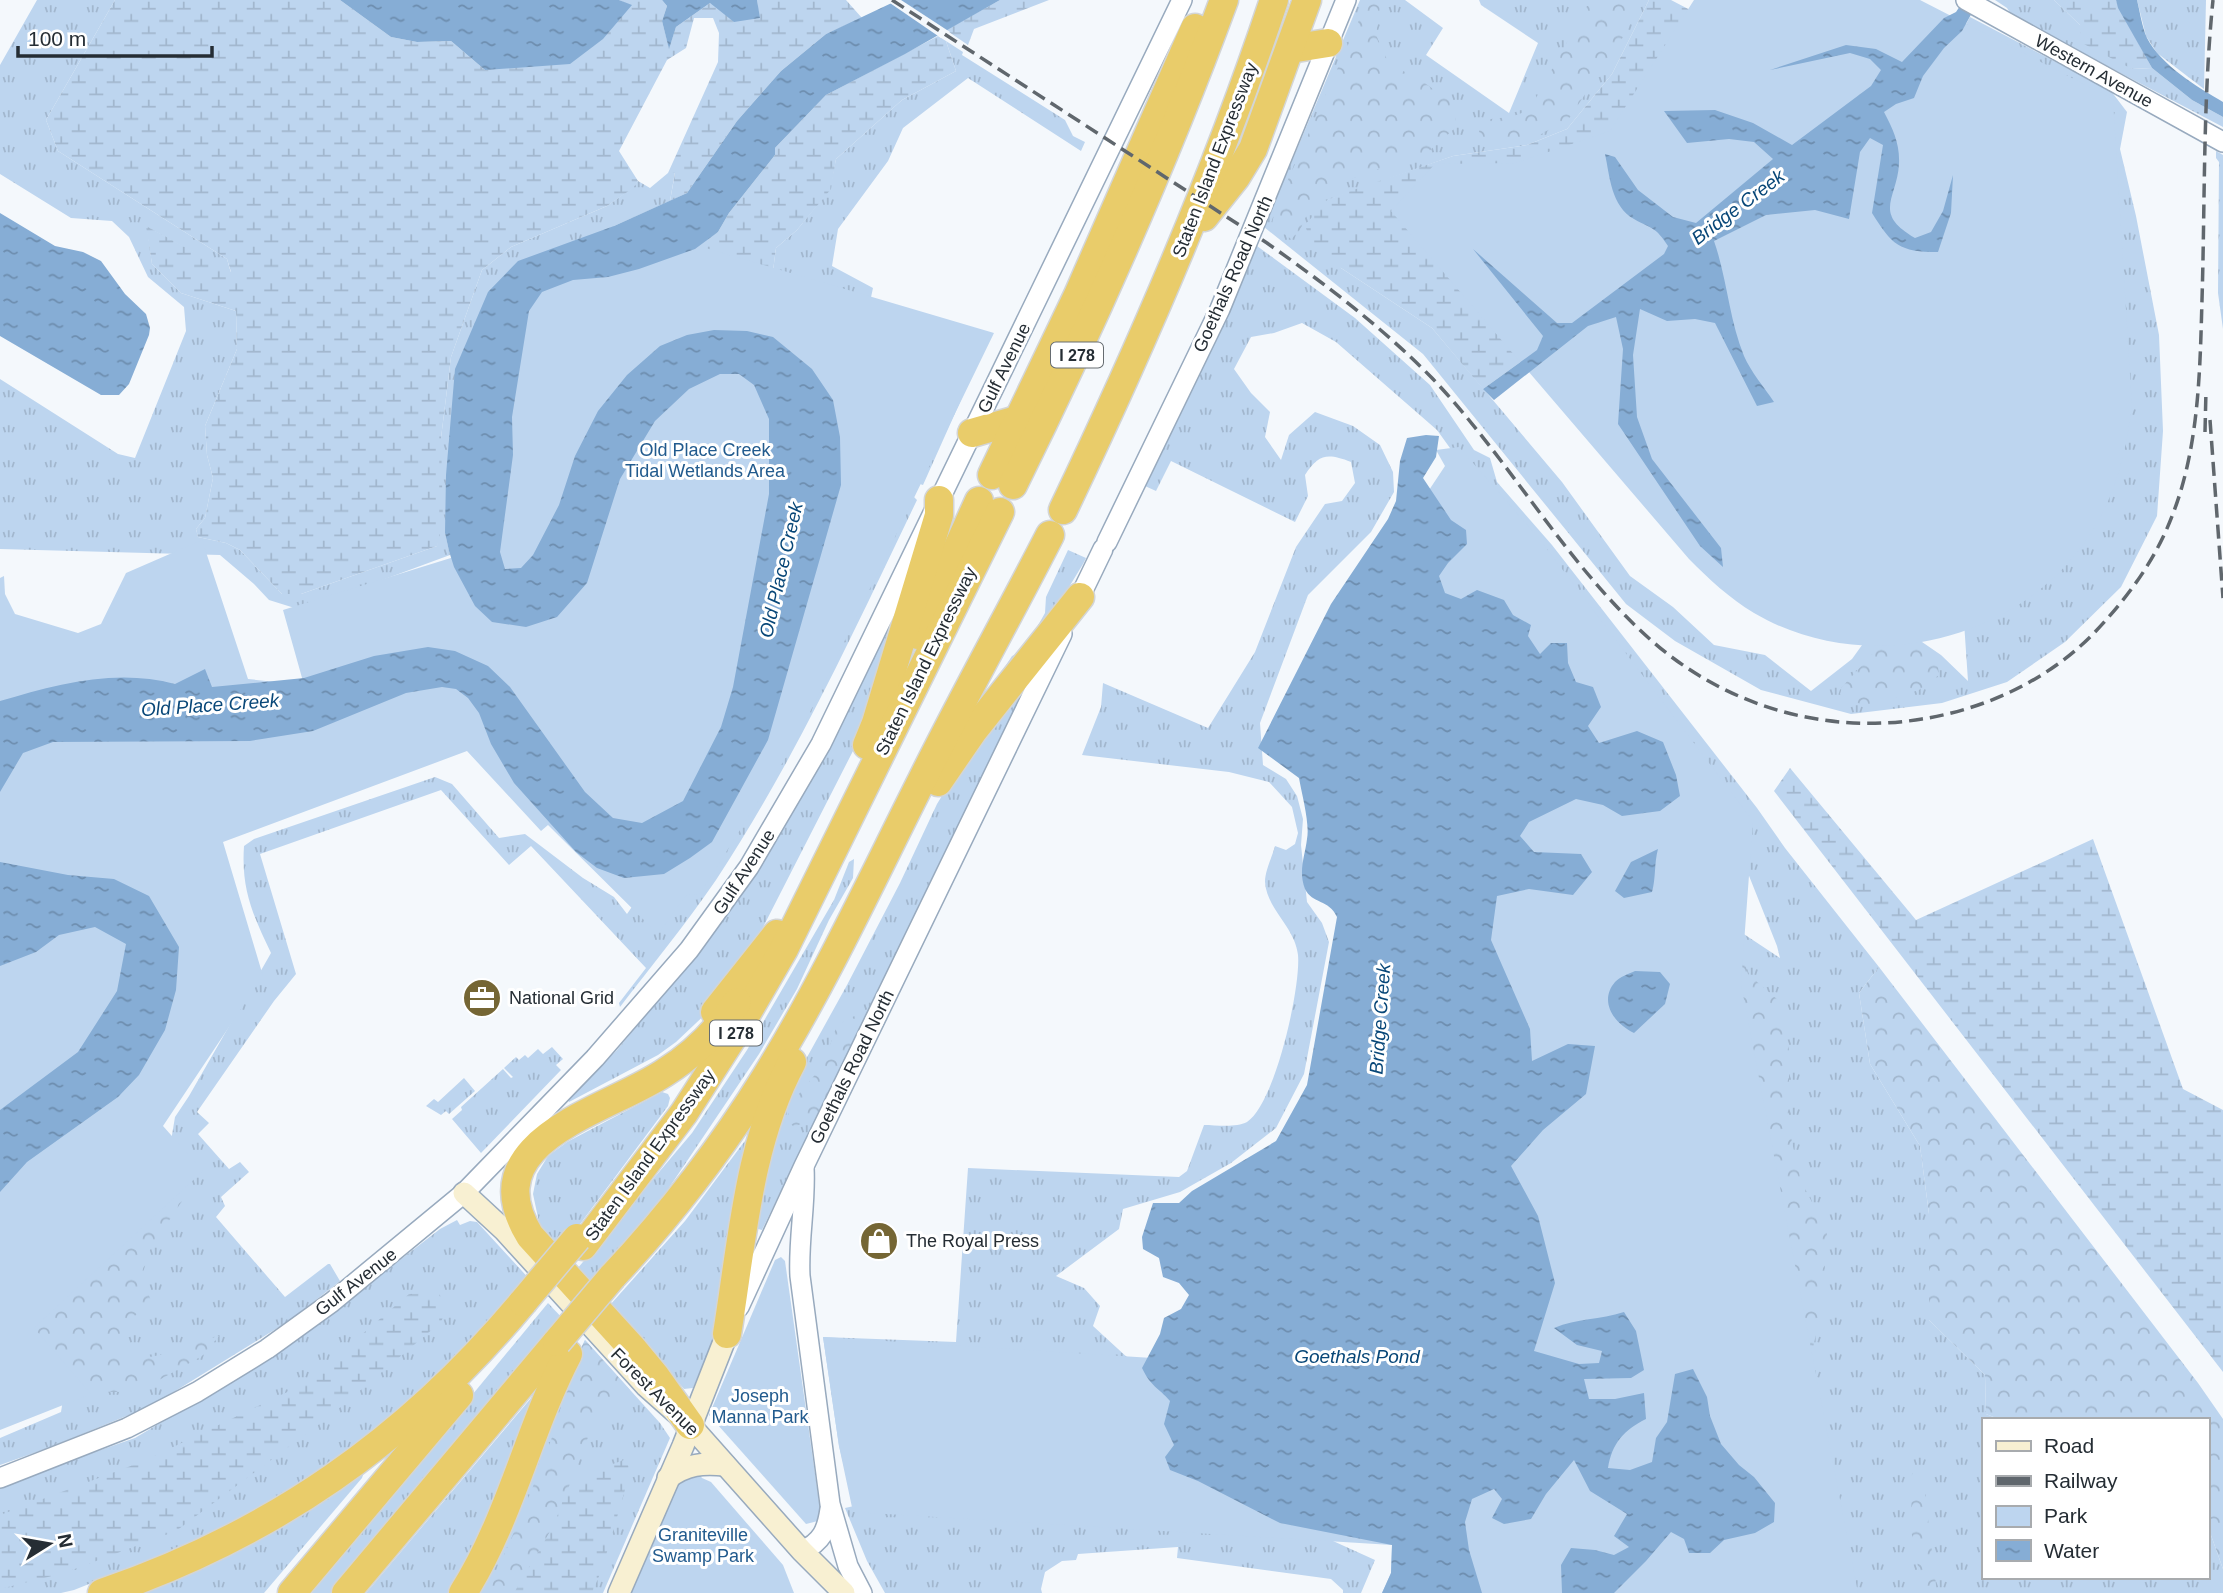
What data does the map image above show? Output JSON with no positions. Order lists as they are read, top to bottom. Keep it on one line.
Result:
{"streets":{"highway":["Staten Island Expressway","I 278"],"main road":["Goethals Road North","Forest Avenue"],"street":["Western Avenue","Gulf Avenue"]},"crossings":[["Goethals Road North","Forest Avenue"],["Gulf Avenue","Forest Avenue"]],"water":["Bridge Creek","Old Place Creek","Goethals Pond"],"parks":["Old Place Creek Tidal Wetlands Area","Joseph Manna Park","Graniteville Swamp Park"],"places":{"office":["National Grid"],"shop":["The Royal Press"]},"legend":["Road","Railway","Park","Water"],"scale_bar":"100 m","north":"right"}
